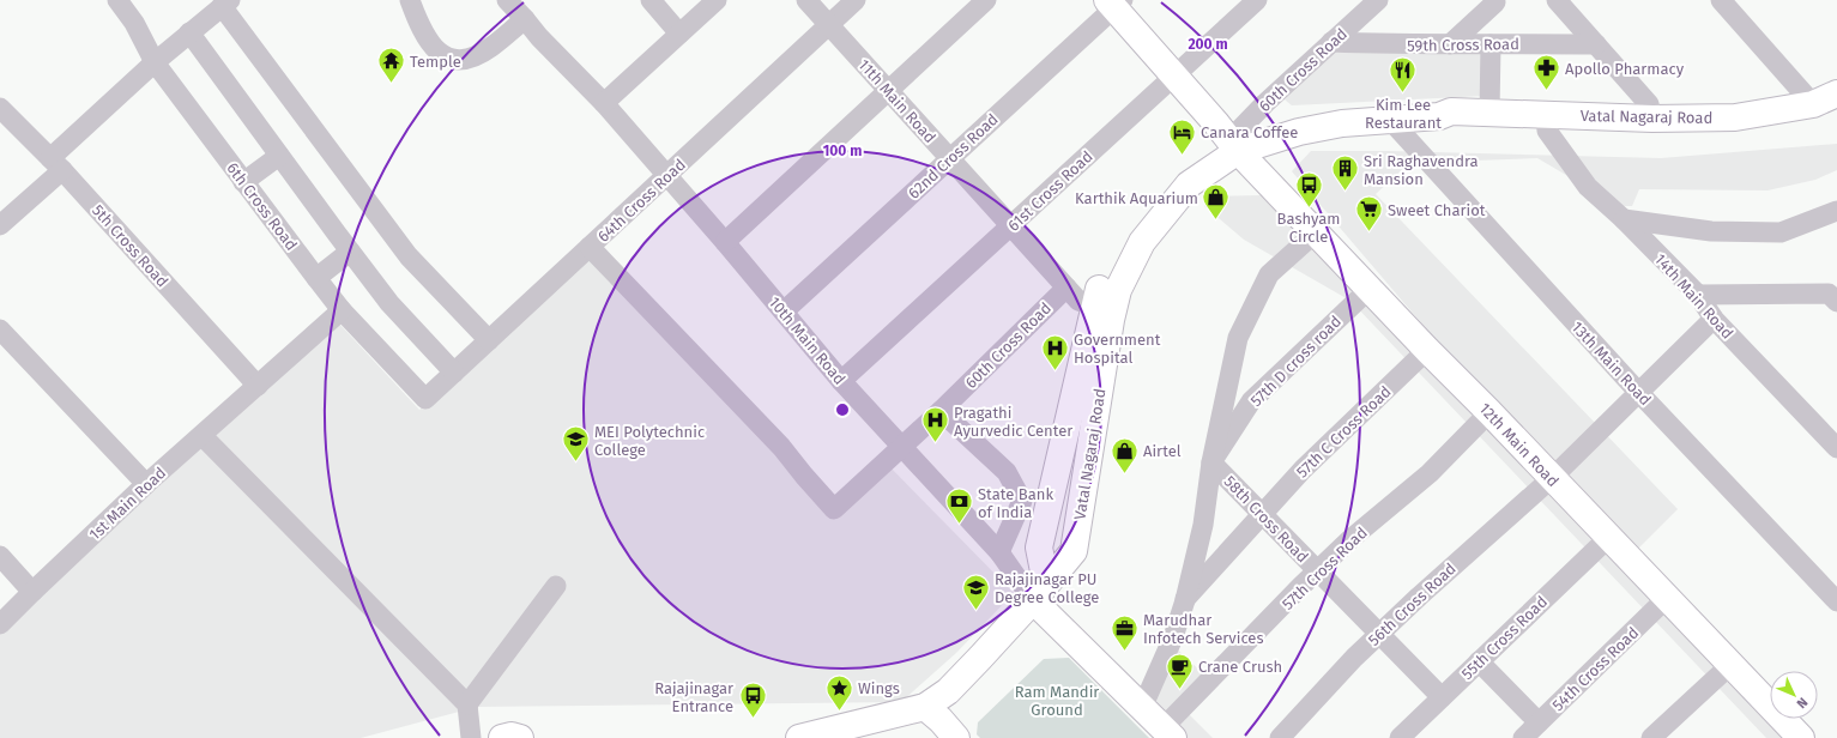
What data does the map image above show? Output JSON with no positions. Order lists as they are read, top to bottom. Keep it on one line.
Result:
{"streets":{"main road":["Vatal Nagaraj Road","10th Main Road","12th Main Road"],"street":["59th Cross Road","60th Cross Road","11th Main Road","62nd Cross Road","61st Cross Road","64th Cross Road","6th Cross Road","5th Cross Road","14th Main Road","57th D cross road","13th Main Road","57th C Cross Road","1st Main Road","58th Cross Road","57th Cross Road","56th Cross Road","55th Cross Road","54th Cross Road"]},"crossings":[["59th Cross Road","60th Cross Road"],["60th Cross Road","11th Main Road"],["60th Cross Road","Vatal Nagaraj Road"],["60th Cross Road","64th Cross Road"],["60th Cross Road","10th Main Road"],["60th Cross Road","12th Main Road"],["11th Main Road","62nd Cross Road"],["11th Main Road","61st Cross Road"],["11th Main Road","64th Cross Road"],["Vatal Nagaraj Road","14th Main Road"],["Vatal Nagaraj Road","10th Main Road"],["Vatal Nagaraj Road","13th Main Road"],["Vatal Nagaraj Road","12th Main Road"],["62nd Cross Road","10th Main Road"],["62nd Cross Road","12th Main Road"],["61st Cross Road","10th Main Road"],["61st Cross Road","12th Main Road"],["64th Cross Road","6th Cross Road"],["64th Cross Road","10th Main Road"],["6th Cross Road","1st Main Road"],["5th Cross Road","1st Main Road"],["14th Main Road","56th Cross Road"],["10th Main Road","58th Cross Road"],["10th Main Road","57th Cross Road"],["57th D cross road","12th Main Road"],["57th D cross road","58th Cross Road"],["13th Main Road","56th Cross Road"],["57th C Cross Road","12th Main Road"],["57th C Cross Road","58th Cross Road"],["12th Main Road","58th Cross Road"],["12th Main Road","57th Cross Road"],["12th Main Road","56th Cross Road"],["12th Main Road","55th Cross Road"],["12th Main Road","54th Cross Road"],["58th Cross Road","57th Cross Road"],["58th Cross Road","56th Cross Road"],["58th Cross Road","55th Cross Road"]],"parks":["Ram Mandir Ground"],"places":{"temple":["Temple"],"pharmacy":["Apollo Pharmacy"],"restaurant":["Kim Lee Restaurant"],"hotel":["Canara Coffee"],"building":["Sri Raghavendra Mansion"],"bus stop":["Bashyam Circle","Rajajinagar Entrance"],"shop":["Karthik Aquarium","Airtel"],"supermarket":["Sweet Chariot"],"hospital":["Government Hospital","Pragathi Ayurvedic Center"],"school or university":["MEI Polytechnic College","Rajajinagar PU Degree College"],"bank":["State Bank of India"],"office":["Marudhar Infotech Services"],"cafe":["Crane Crush"],"place":["Wings"]},"north":"bottom right","rings":["200 m","100 m"]}
